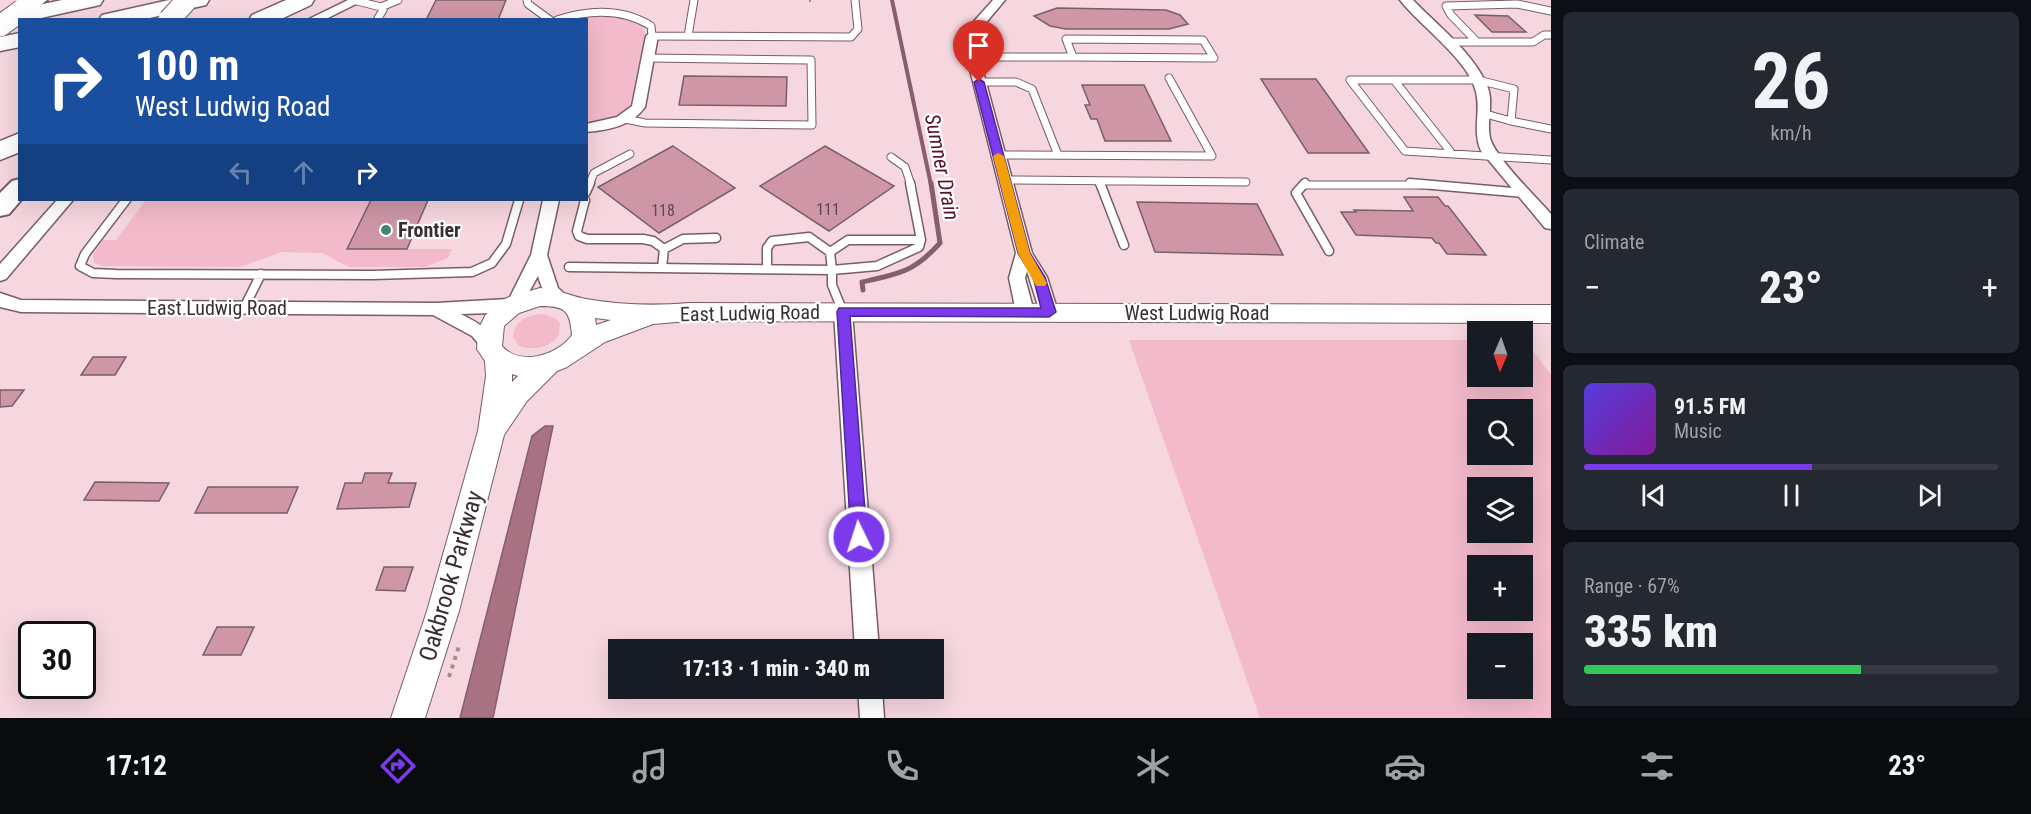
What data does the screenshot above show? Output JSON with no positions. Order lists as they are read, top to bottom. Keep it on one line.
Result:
{"streets":{"main road":["East Ludwig Road","West Ludwig Road","Oakbrook Parkway"]},"crossings":[["East Ludwig Road","West Ludwig Road"],["East Ludwig Road","Oakbrook Parkway"]],"water":["Sumner Drain"],"places":["Frontier"],"house_numbers":["111","118"],"north":"bottom","page":{"tile":[["26","km/h"],"Climate",["Range · 67%","335 km"]],"turn":["100 m","West Ludwig Road"],"heat":["−","23°","+"],"map_buttons":["+","−"],"song":["91.5 FM","Music"],"limit":"30","trip":"17:13 · 1 min · 340 m","tabs":["17:12","23°"]}}
